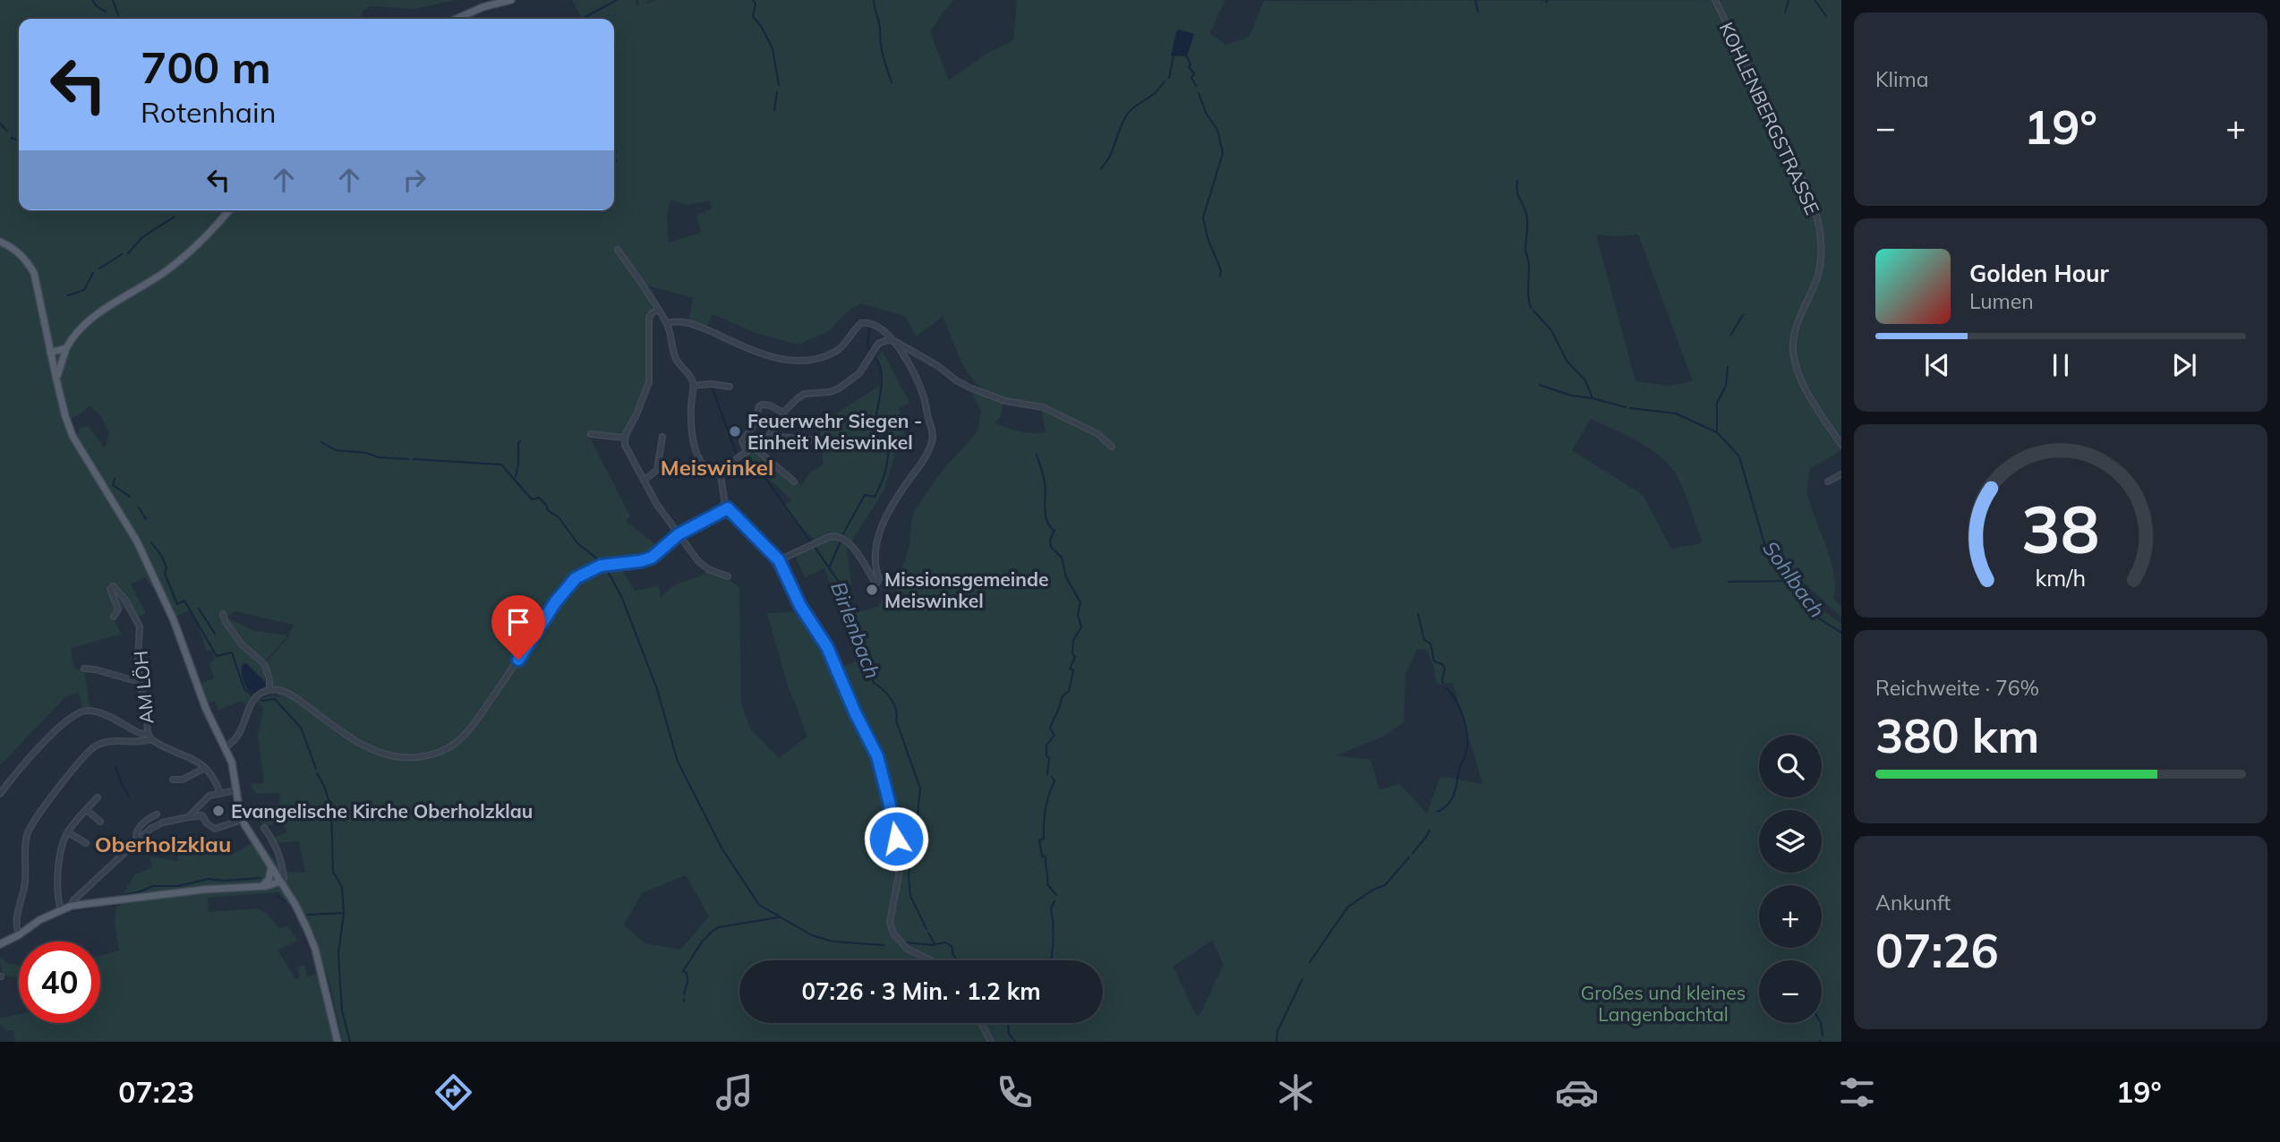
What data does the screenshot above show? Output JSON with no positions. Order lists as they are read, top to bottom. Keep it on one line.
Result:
{"streets":{"street":["KOHLENBERGSTRASSE","AM LÖH"]},"districts":["Meiswinkel","Oberholzklau"],"water":["Sohlbach","Birlenbach"],"parks":["Großes und kleines Langenbachtal"],"places":["Feuerwehr Siegen - Einheit Meiswinkel","Missionsgemeinde Meiswinkel","Evangelische Kirche Oberholzklau"],"page":{"tile":["Klima",["Reichweite · 76%","380 km"],["Ankunft","07:26"]],"turn":["700 m","Rotenhain"],"heat":["−","19°","+"],"song":["Golden Hour","Lumen"],"map_buttons":["+","−"],"limit":"40","trip":"07:26 · 3 Min. · 1.2 km","tabs":["07:23","19°"],"gauge":["38","km/h"]}}
